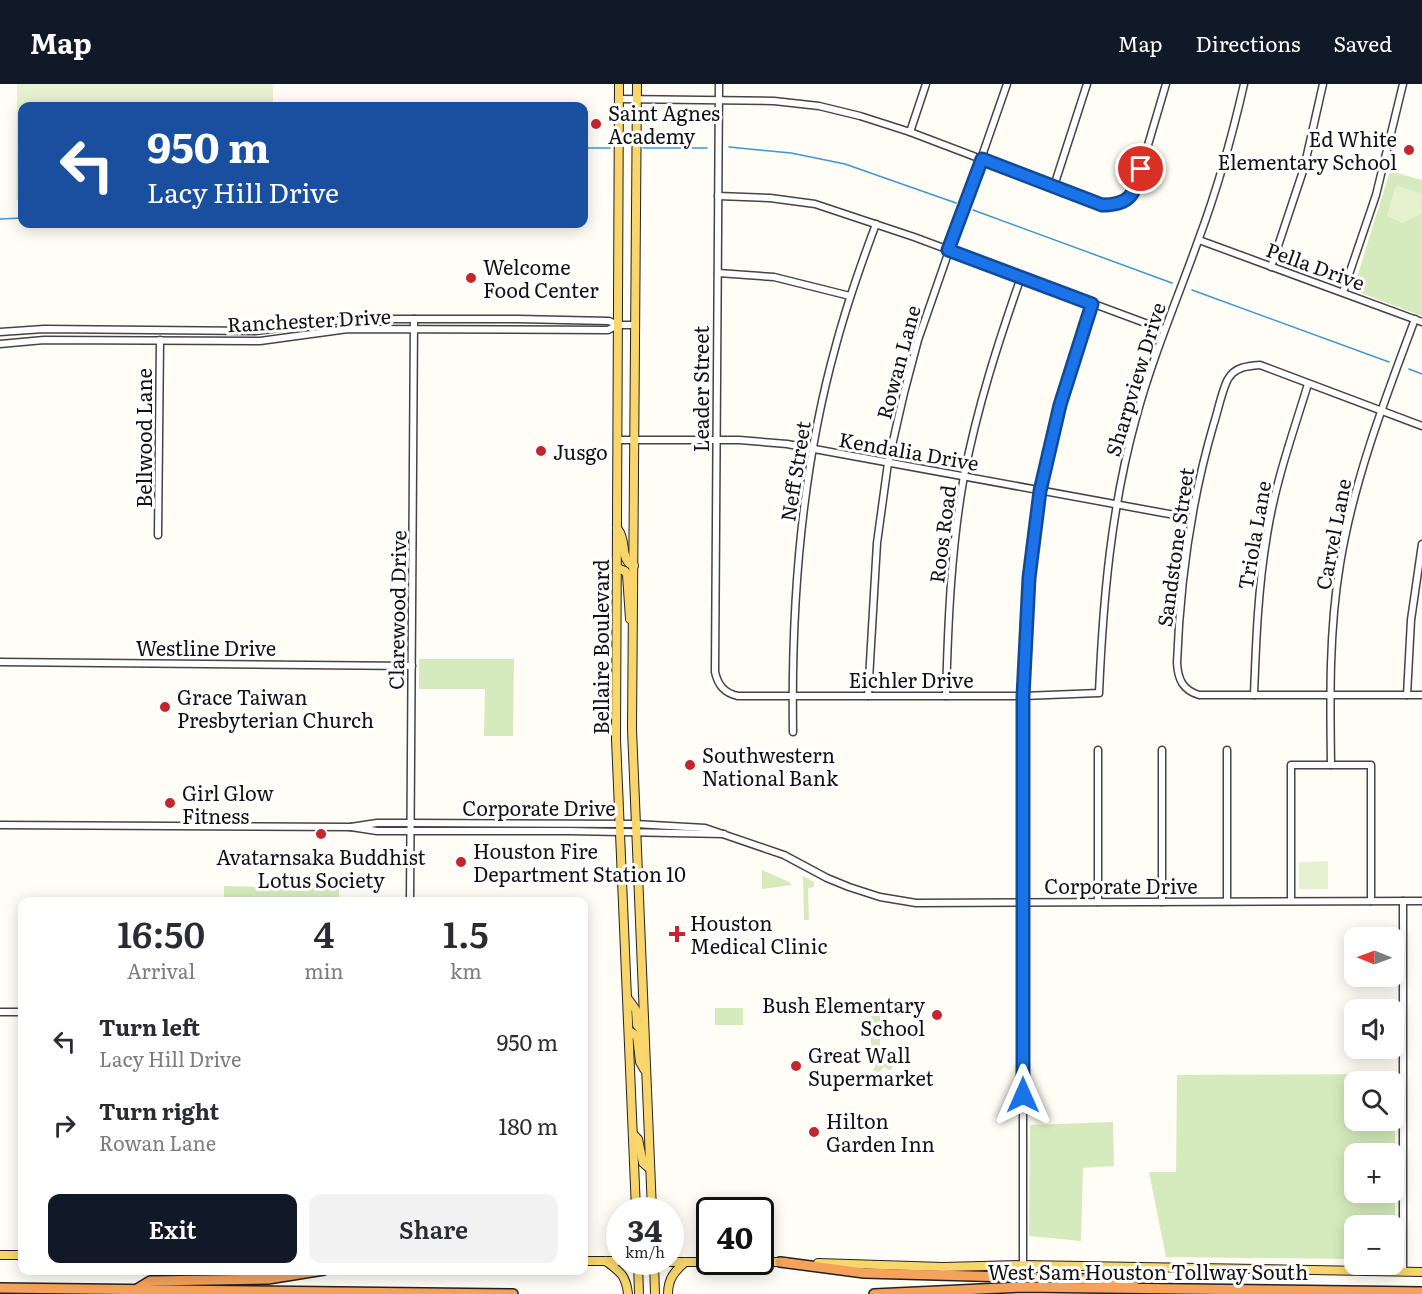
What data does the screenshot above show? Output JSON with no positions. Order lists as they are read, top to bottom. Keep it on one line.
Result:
{"streets":{"highway":["West Sam Houston Tollway South"],"main road":["Bellaire Boulevard"],"street":["Pella Drive","Ranchester Drive","Rowan Lane","Sharpview Drive","Leader Street","Bellwood Lane","Kendalia Drive","Neff Street","Roos Road","Carvel Lane","Triola Lane","Sandstone Street","Clarewood Drive","Westline Drive","Eichler Drive","Corporate Drive"]},"crossings":[["Pella Drive","Sharpview Drive"],["Pella Drive","Carvel Lane"],["Ranchester Drive","Bellwood Lane"],["Ranchester Drive","Clarewood Drive"],["Ranchester Drive","Bellaire Boulevard"],["Rowan Lane","Kendalia Drive"],["Rowan Lane","Eichler Drive"],["Sharpview Drive","Kendalia Drive"],["Sharpview Drive","Eichler Drive"],["Leader Street","Kendalia Drive"],["Leader Street","Eichler Drive"],["Kendalia Drive","Neff Street"],["Kendalia Drive","Roos Road"],["Kendalia Drive","Sandstone Street"],["Kendalia Drive","Bellaire Boulevard"],["Neff Street","Eichler Drive"],["Roos Road","Eichler Drive"],["Triola Lane","Sandstone Street"],["Clarewood Drive","Westline Drive"],["Clarewood Drive","Corporate Drive"],["Bellaire Boulevard","Corporate Drive"]],"places":{"other":["Saint Agnes Academy","Ed White Elementary School","Welcome Food Center","Jusgo","Grace Taiwan Presbyterian Church","Southwestern National Bank","Girl Glow Fitness","Avatarnsaka Buddhist Lotus Society","Houston Fire Department Station 10","Bush Elementary School","Great Wall Supermarket","Hilton Garden Inn"],"health":["Houston Medical Clinic"]},"north":"left","page":{"header":"Map","nav":["Map","Directions","Saved"],"turn":["950 m","Lacy Hill Drive"],"eta":["16:50","Arrival","4","min","1.5","km"],"map_buttons":["+","−"],"list":[{"name":"Turn left","note":"Lacy Hill Drive","value":"950 m"},{"name":"Turn right","note":"Rowan Lane","value":"180 m"}],"buttons":["Exit","Share"],"speed":"34 km/h","limit":"40"}}
